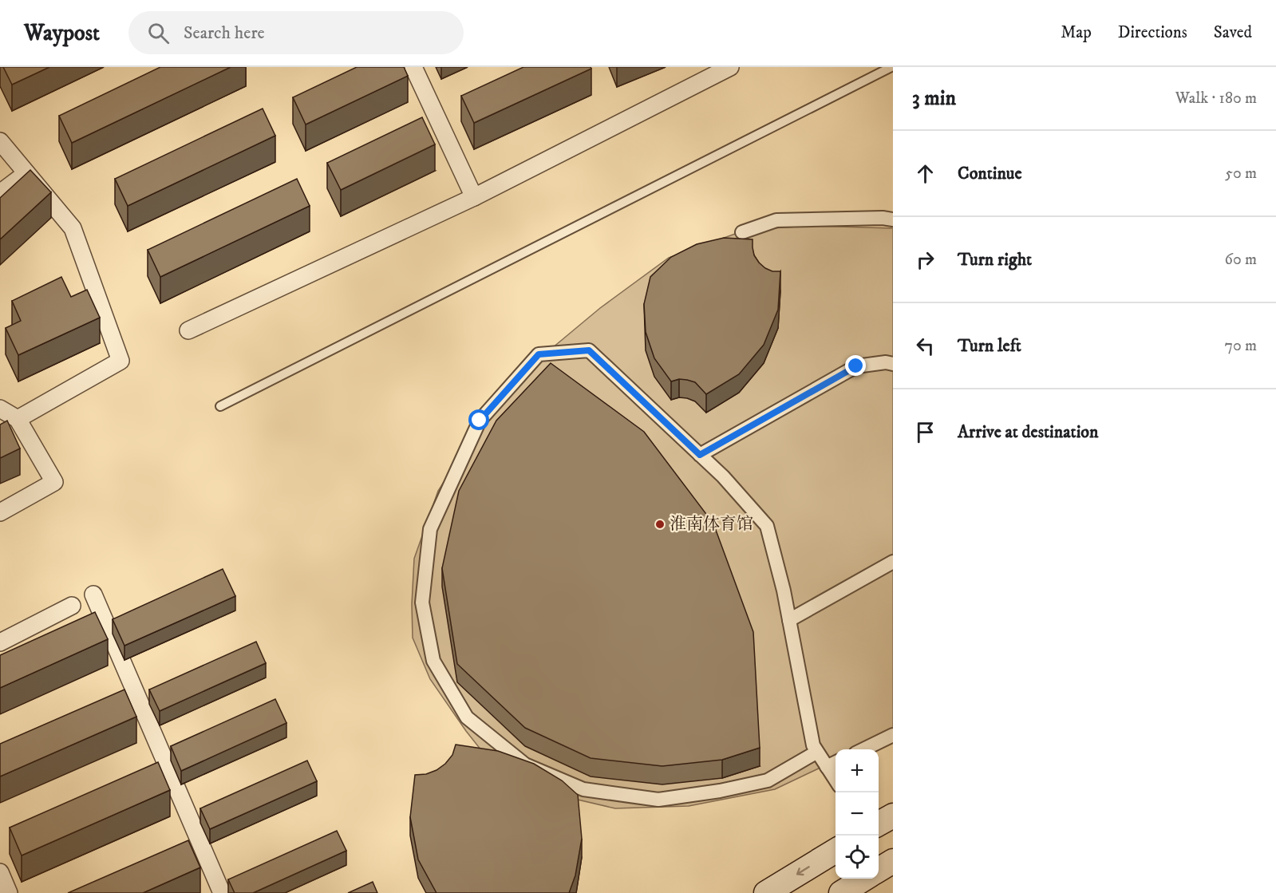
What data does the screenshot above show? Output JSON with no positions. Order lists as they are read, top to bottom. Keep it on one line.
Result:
{"places":["淮南体育馆"],"page":{"header":"Waypost","search":"Search here","nav":["Map","Directions","Saved"],"heading":["3 min","Walk · 180 m"],"list":[["Continue","50 m"],["Turn right","60 m"],["Turn left","70 m"],"Arrive at destination"],"map_buttons":["+","−"]}}
